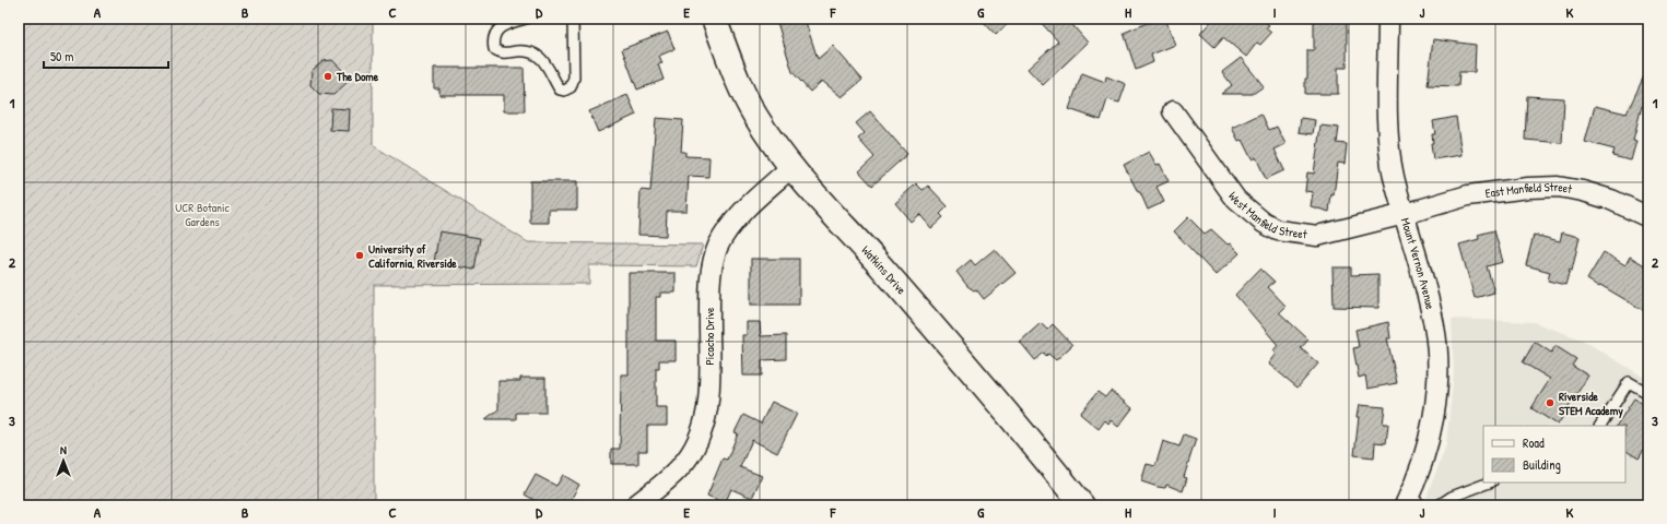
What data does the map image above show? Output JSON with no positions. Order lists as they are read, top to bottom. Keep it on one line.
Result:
{"streets":{"main road":["Watkins Drive"],"street":["East Manfield Street","West Manfield Street","Mount Vernon Avenue","Picacho Drive"]},"crossings":[["East Manfield Street","West Manfield Street"],["East Manfield Street","Mount Vernon Avenue"],["West Manfield Street","Mount Vernon Avenue"],["Watkins Drive","Picacho Drive"]],"parks":["UCR Botanic Gardens"],"places":["The Dome","University of California, Riverside","Riverside STEM Academy"],"legend":["Road","Building"],"scale_bar":"50 m","north":"top","grid":{"columns":["A","B","C","D","E","F","G","H","I","J","K"],"rows":["1","2","3"]}}
